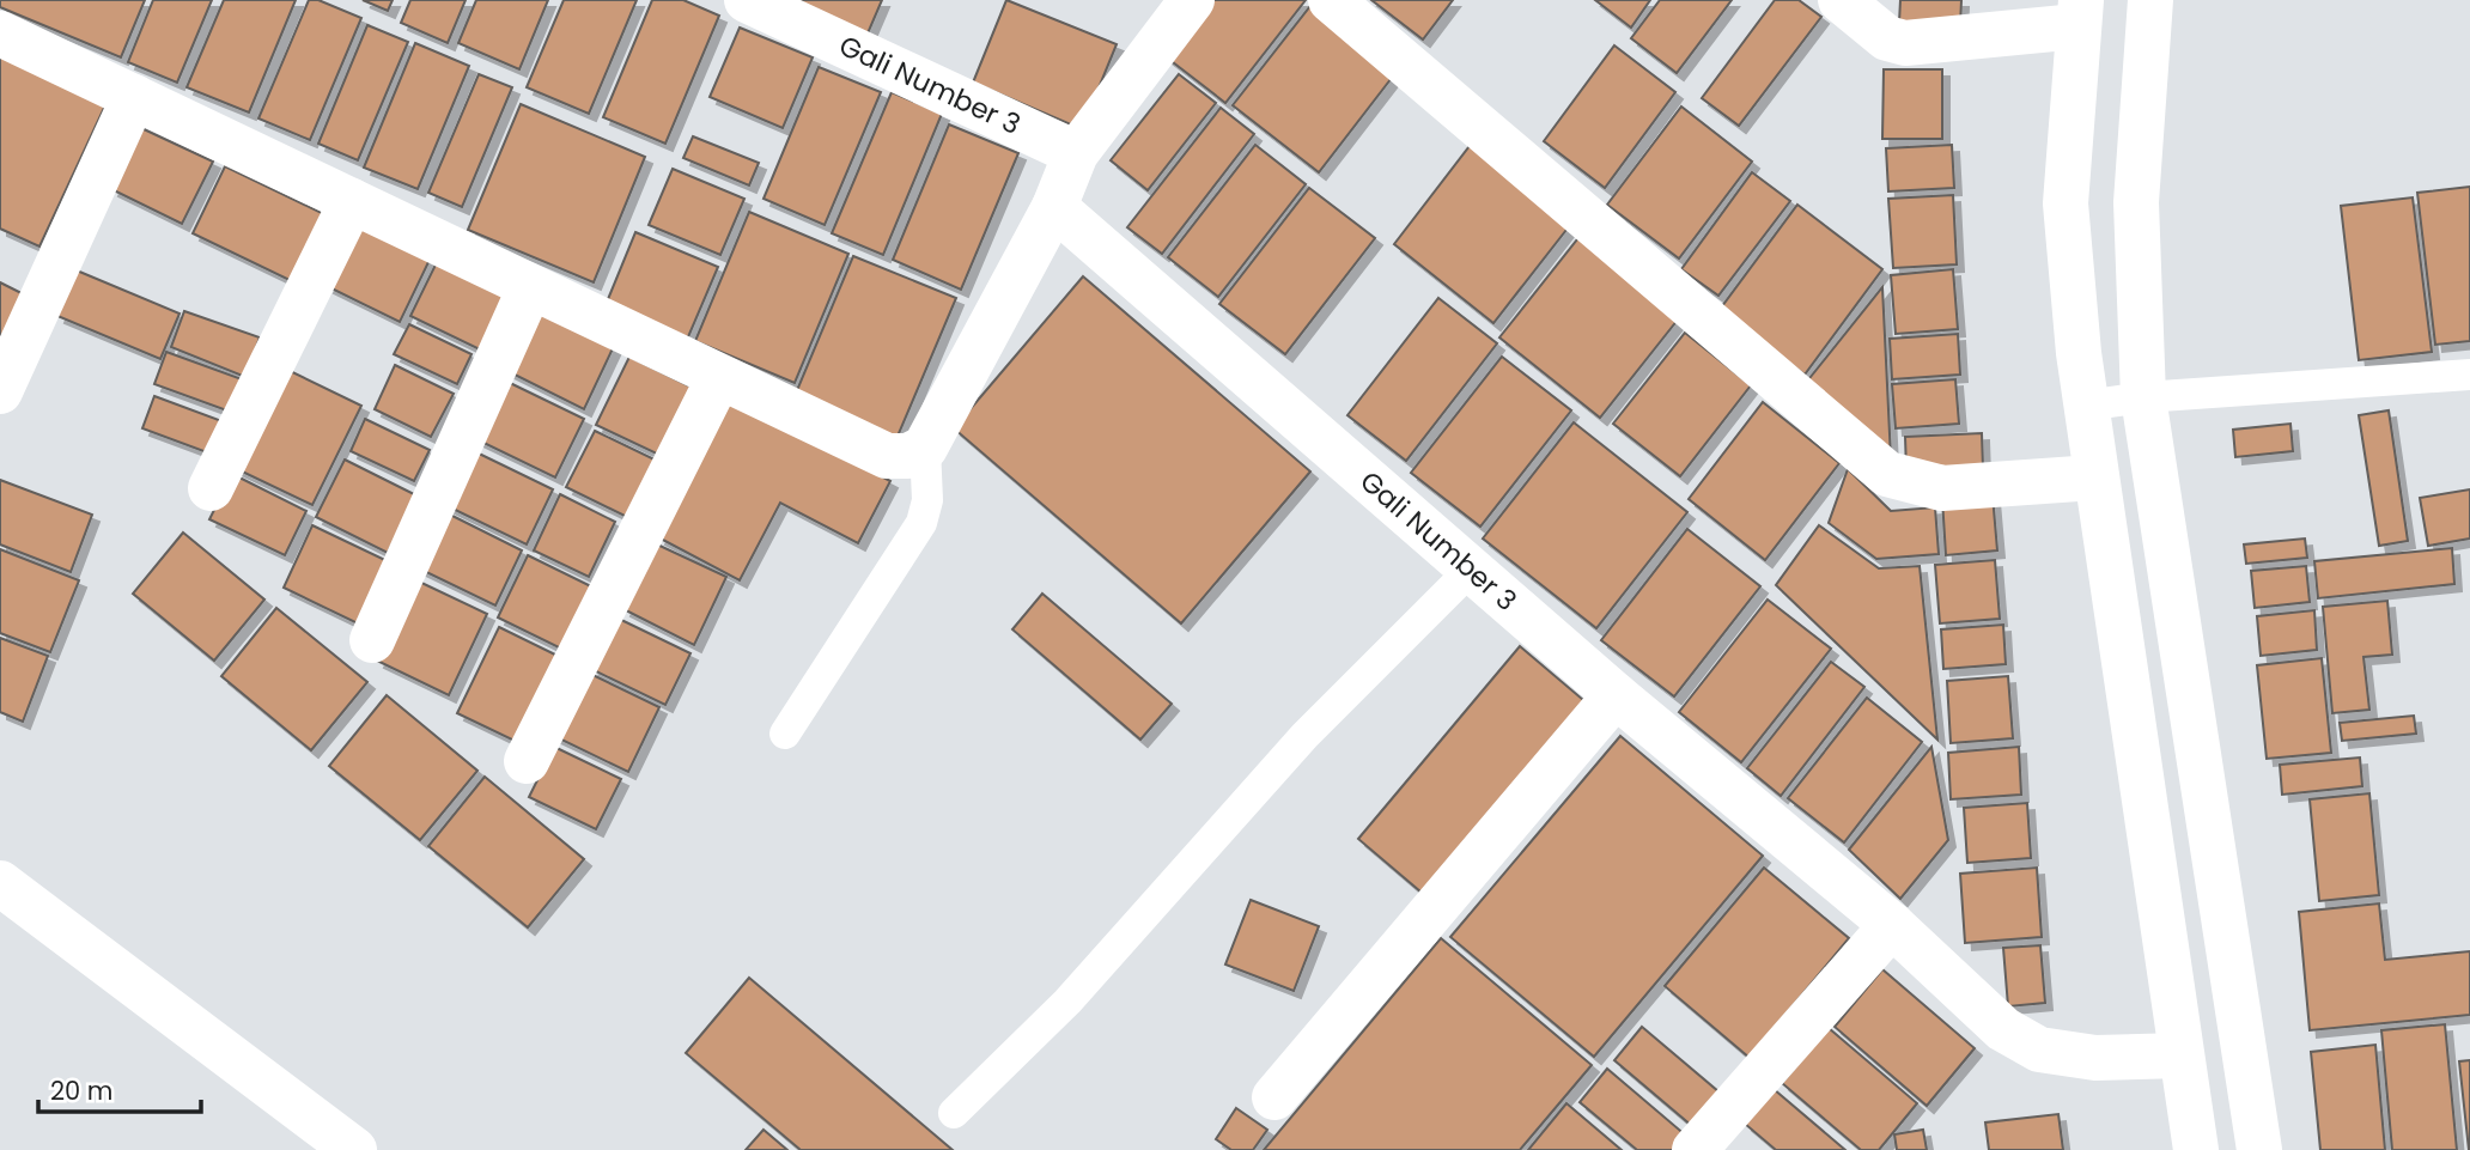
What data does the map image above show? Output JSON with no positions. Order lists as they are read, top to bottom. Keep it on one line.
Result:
{"streets":{"street":["Gali Number 3"]},"scale_bar":"20 m"}
